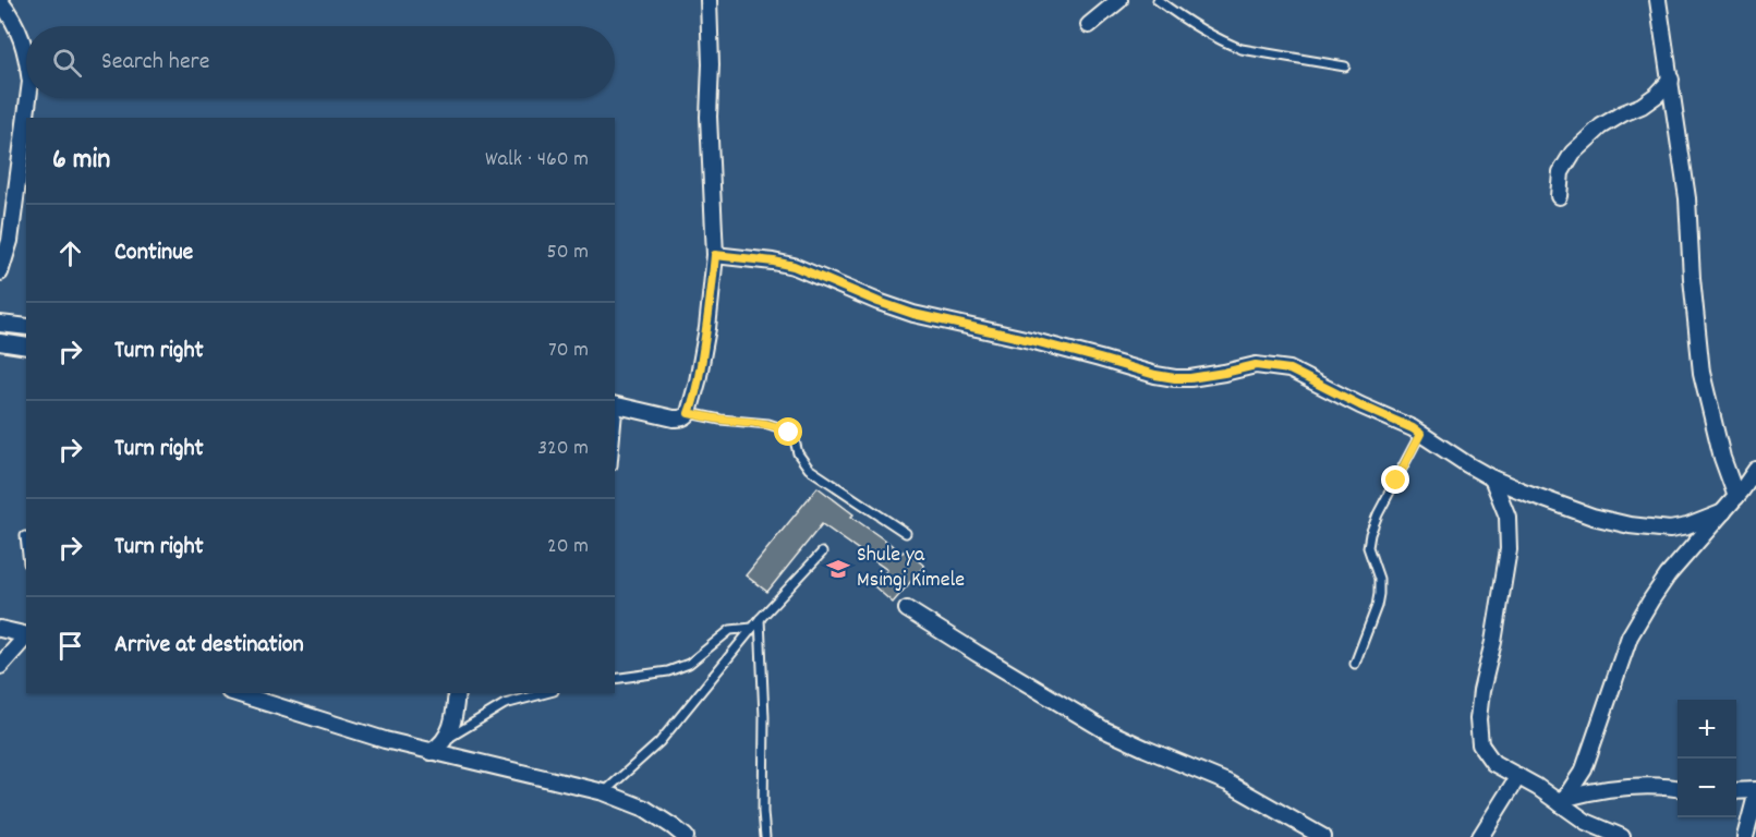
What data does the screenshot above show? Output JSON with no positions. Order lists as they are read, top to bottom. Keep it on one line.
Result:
{"places":{"school or university":["Shule ya Msingi Kimele"]},"page":{"search":"Search here","heading":["6 min","Walk · 460 m"],"list":[["Continue","50 m"],["Turn right","70 m"],["Turn right","320 m"],["Turn right","20 m"],"Arrive at destination"],"map_buttons":["+","−"]}}
